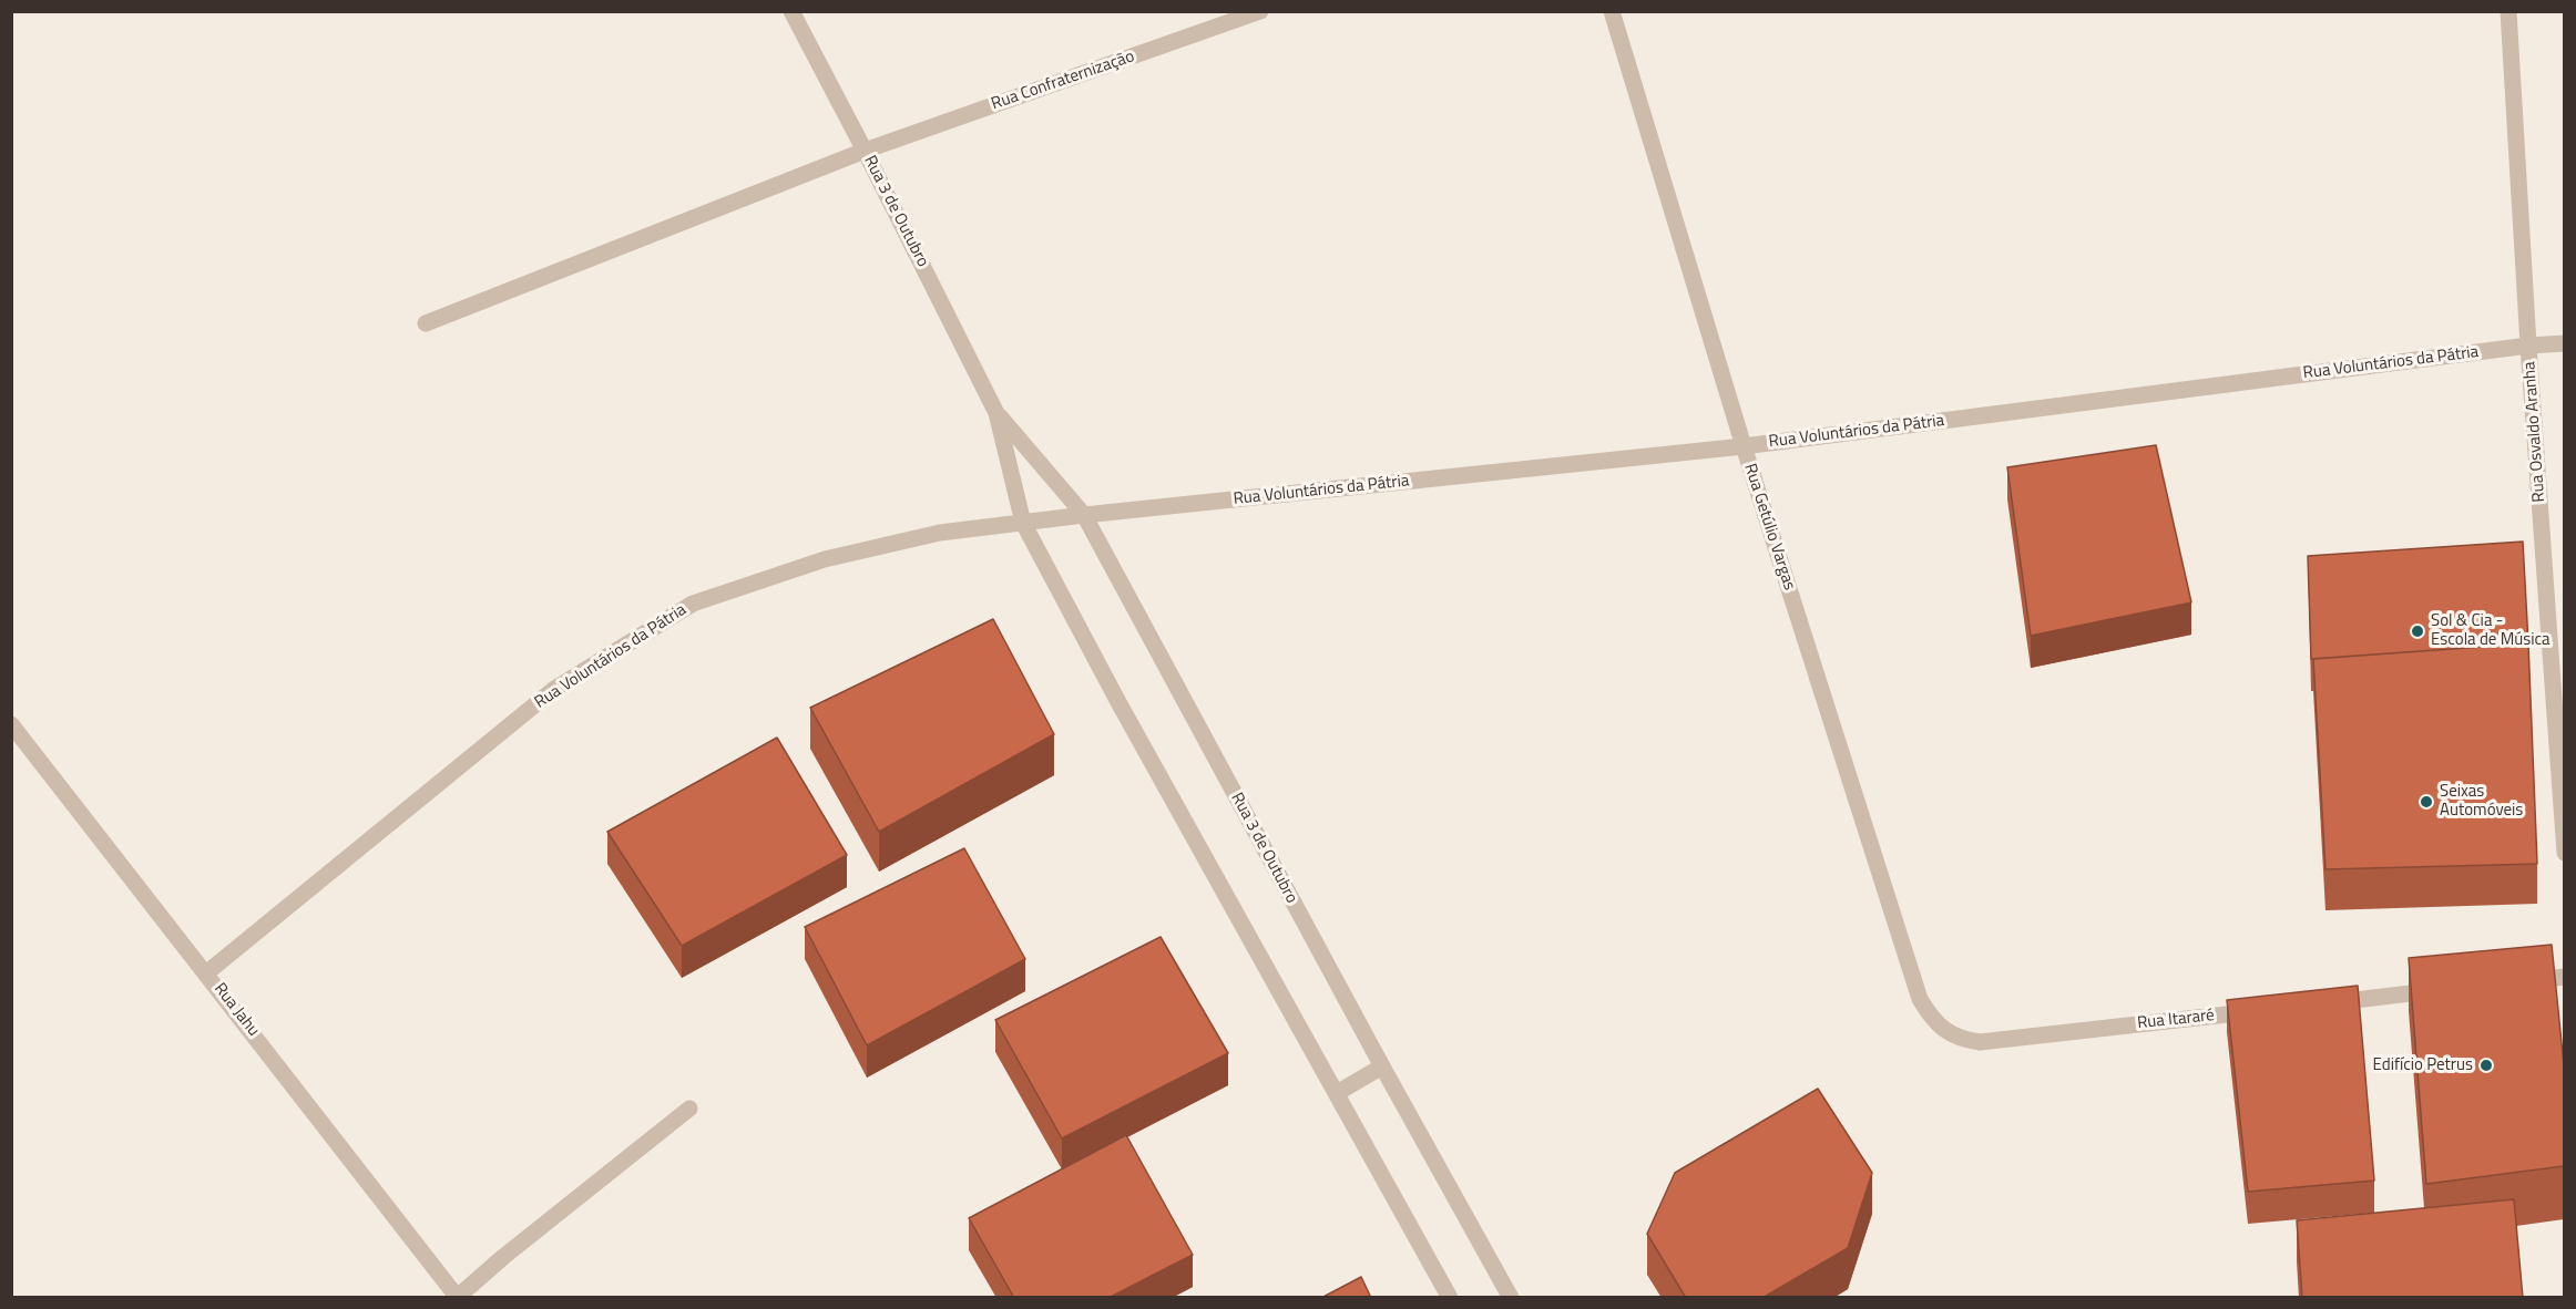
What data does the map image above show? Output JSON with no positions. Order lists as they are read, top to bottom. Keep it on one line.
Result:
{"streets":{"street":["Rua Confraternização","Rua 3 de Outubro","Rua Voluntários da Pátria","Rua Osvaldo Aranha","Rua Getúlio Vargas","Rua Jahu","Rua Itararé"]},"crossings":[["Rua Confraternização","Rua 3 de Outubro"],["Rua 3 de Outubro","Rua Voluntários da Pátria"],["Rua Voluntários da Pátria","Rua Osvaldo Aranha"],["Rua Voluntários da Pátria","Rua Getúlio Vargas"],["Rua Voluntários da Pátria","Rua Jahu"],["Rua Getúlio Vargas","Rua Itararé"]],"places":["Sol & Cia - Escola de Música","Seixas Automóveis","Edifício Petrus"]}
